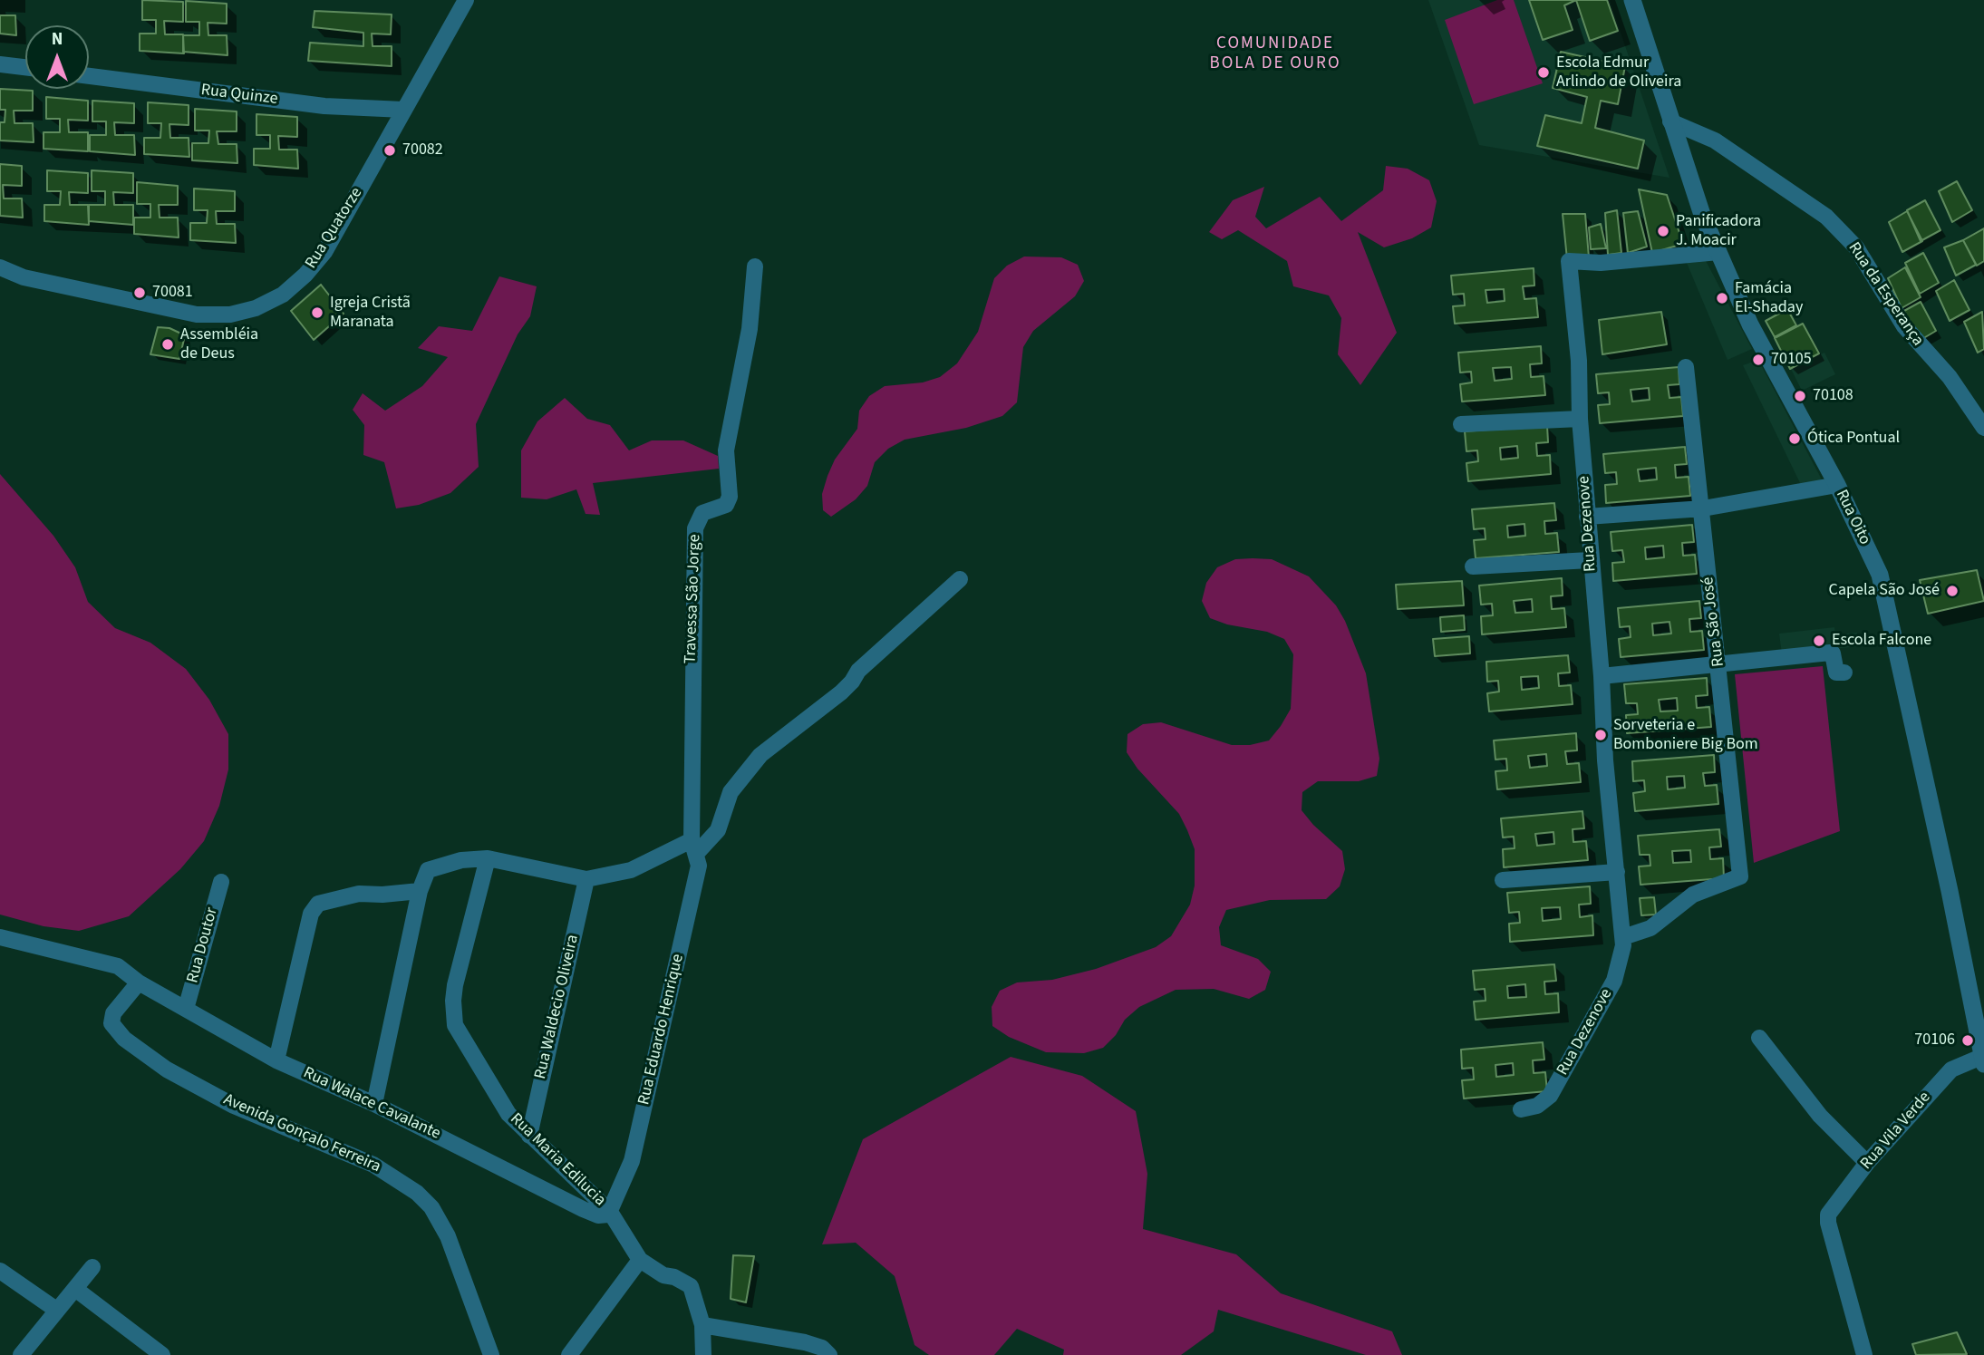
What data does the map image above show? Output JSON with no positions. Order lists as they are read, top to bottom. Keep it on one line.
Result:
{"streets":{"street":["Rua Quinze","Rua Quatorze","Rua da Esperança","Rua Oito","Rua Dezenove","Travessa São Jorge","Rua São José","Rua Doutor","Rua Waldecio Oliveira","Rua Eduardo Henrique","Rua Walace Cavalante","Rua Vila Verde","Avenida Gonçalo Ferreira","Rua Maria Edilucia"]},"crossings":[["Rua Quinze","Rua Quatorze"],["Rua da Esperança","Rua Oito"],["Rua Oito","Rua Dezenove"],["Rua Oito","Rua Vila Verde"],["Rua Dezenove","Rua São José"],["Travessa São Jorge","Rua Eduardo Henrique"],["Rua Doutor","Rua Walace Cavalante"],["Rua Waldecio Oliveira","Rua Maria Edilucia"],["Rua Eduardo Henrique","Rua Walace Cavalante"],["Rua Eduardo Henrique","Rua Maria Edilucia"],["Rua Walace Cavalante","Avenida Gonçalo Ferreira"],["Rua Walace Cavalante","Rua Maria Edilucia"]],"districts":["COMUNIDADE BOLA DE OURO"],"places":["Escola Edmur Arlindo de Oliveira","70082","Panificadora J. Moacir","70081","Famácia El-Shaday","Igreja Cristã Maranata","Assembléia de Deus","70105","70108","Ótica Pontual","Capela São José","Escola Falcone","Sorveteria e Bomboniere Big Bom","70106"],"north":"top"}
